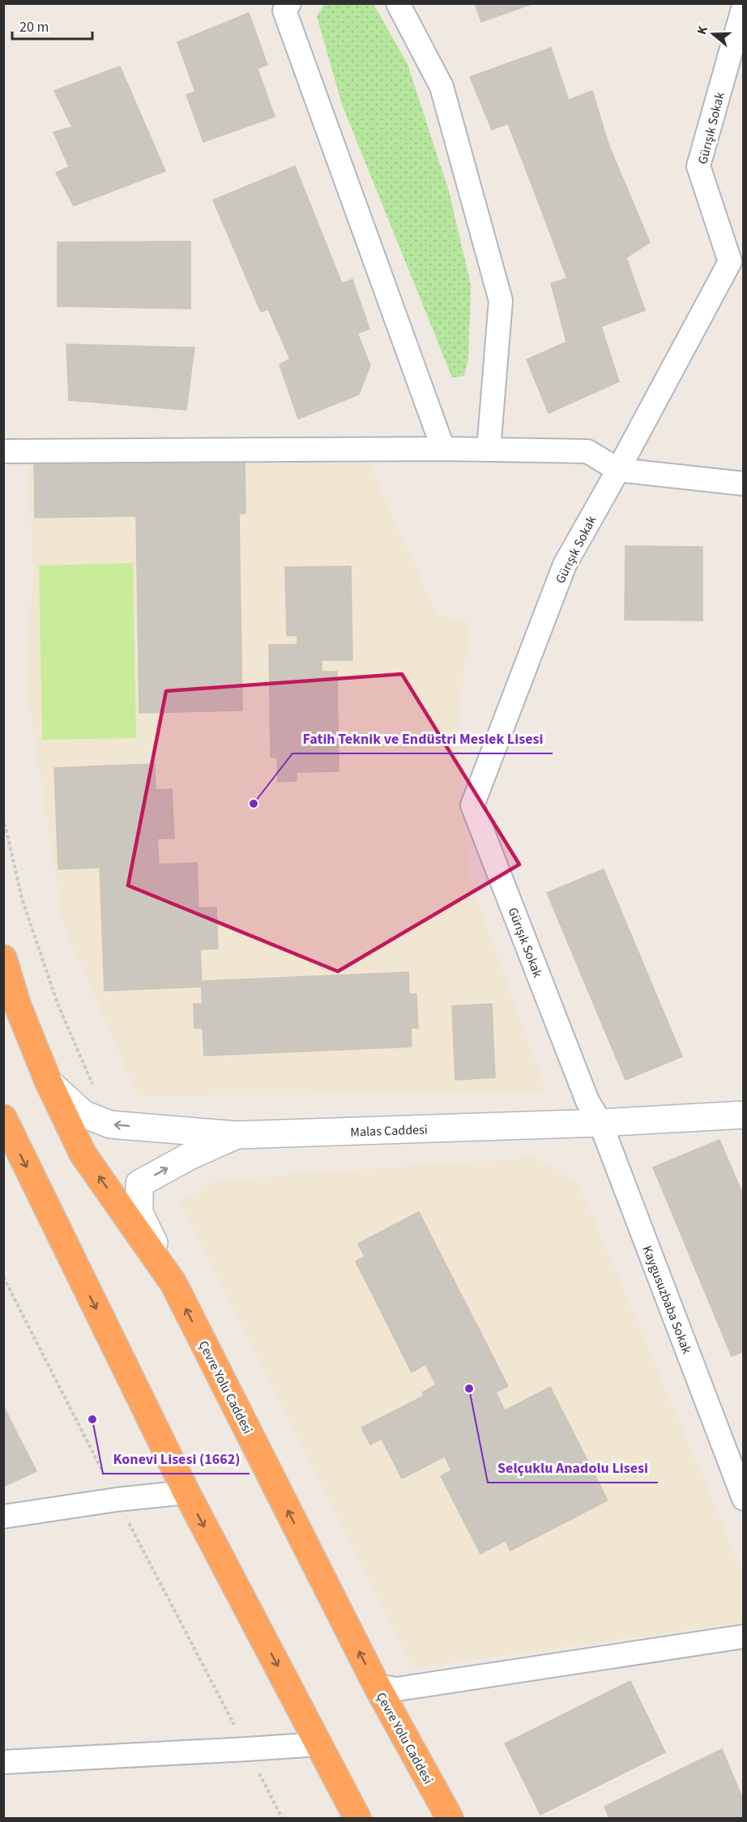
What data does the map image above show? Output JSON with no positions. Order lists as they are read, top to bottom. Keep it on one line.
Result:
{"streets":{"highway":["Çevre Yolu Caddesi"],"street":["Gürışık Sokak","Malas Caddesi","Kaygusuzbaba Sokak"]},"crossings":[["Gürışık Sokak","Malas Caddesi"],["Gürışık Sokak","Kaygusuzbaba Sokak"],["Malas Caddesi","Kaygusuzbaba Sokak"],["Malas Caddesi","Çevre Yolu Caddesi"]],"places":["Fatih Teknik ve Endüstri Meslek Lisesi","Selçuklu Anadolu Lisesi","Konevi Lisesi (1662)"],"scale_bar":"20 m","north":"left"}
